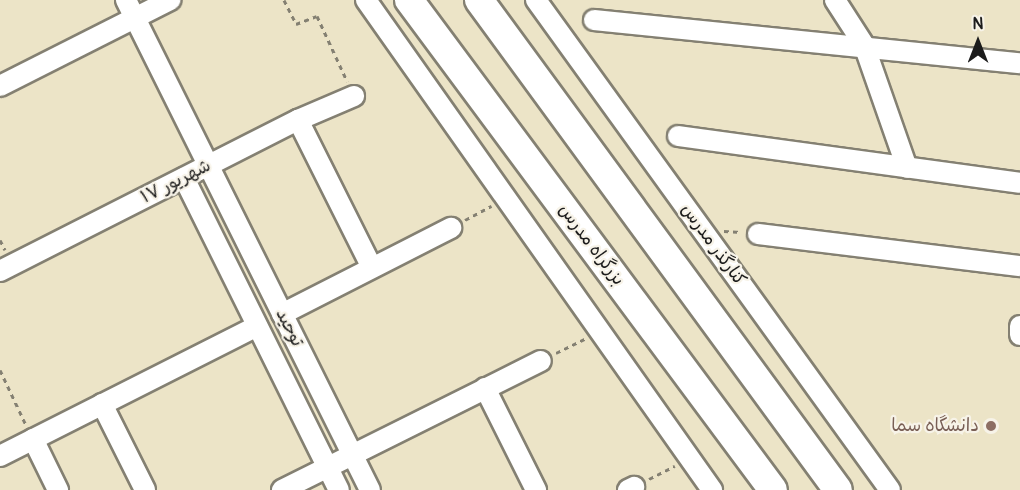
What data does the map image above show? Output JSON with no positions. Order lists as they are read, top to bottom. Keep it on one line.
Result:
{"streets":{"highway":["بزرگراه مدرس"],"street":["۱۷ شهریور","کنارگذر مدرس","توحید"]},"crossings":[["۱۷ شهریور","توحید"]],"places":["دانشگاه سما"],"north":"top"}
